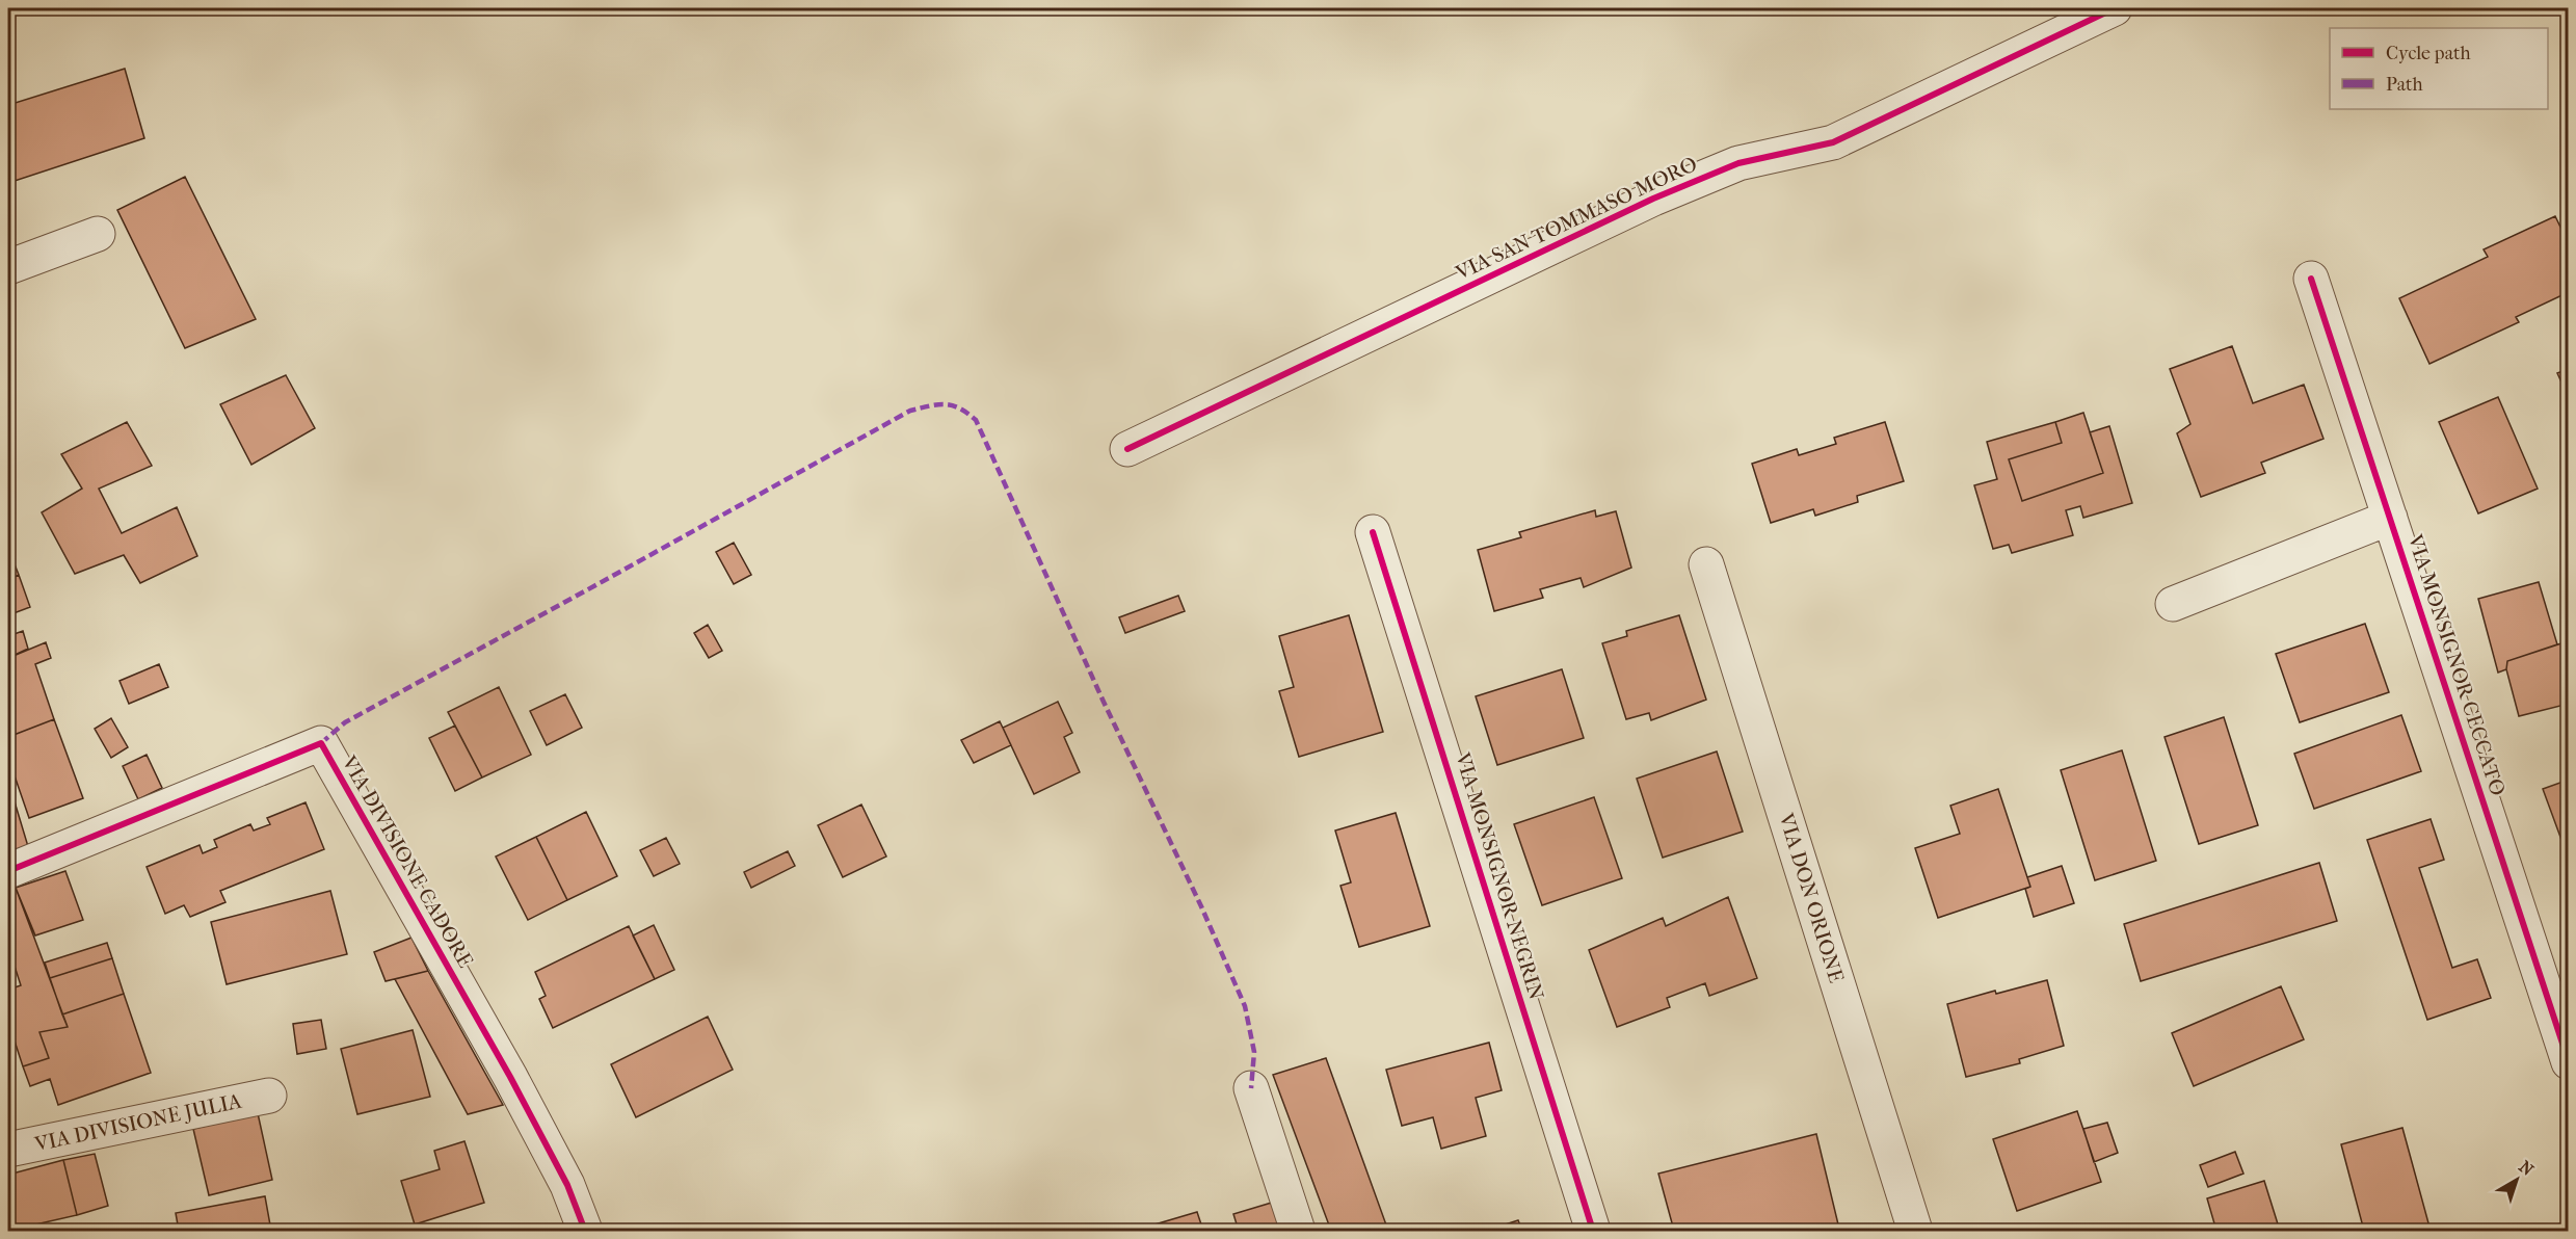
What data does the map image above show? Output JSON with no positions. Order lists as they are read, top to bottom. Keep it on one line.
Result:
{"streets":{"street":["VIA SAN TOMMASO MORO","VIA MONSIGNOR CECCATO","VIA DIVISIONE CADORE","VIA MONSIGNOR NEGRIN","VIA DON ORIONE","VIA DIVISIONE JULIA"]},"legend":["Cycle path","Path"],"north":"top right"}
